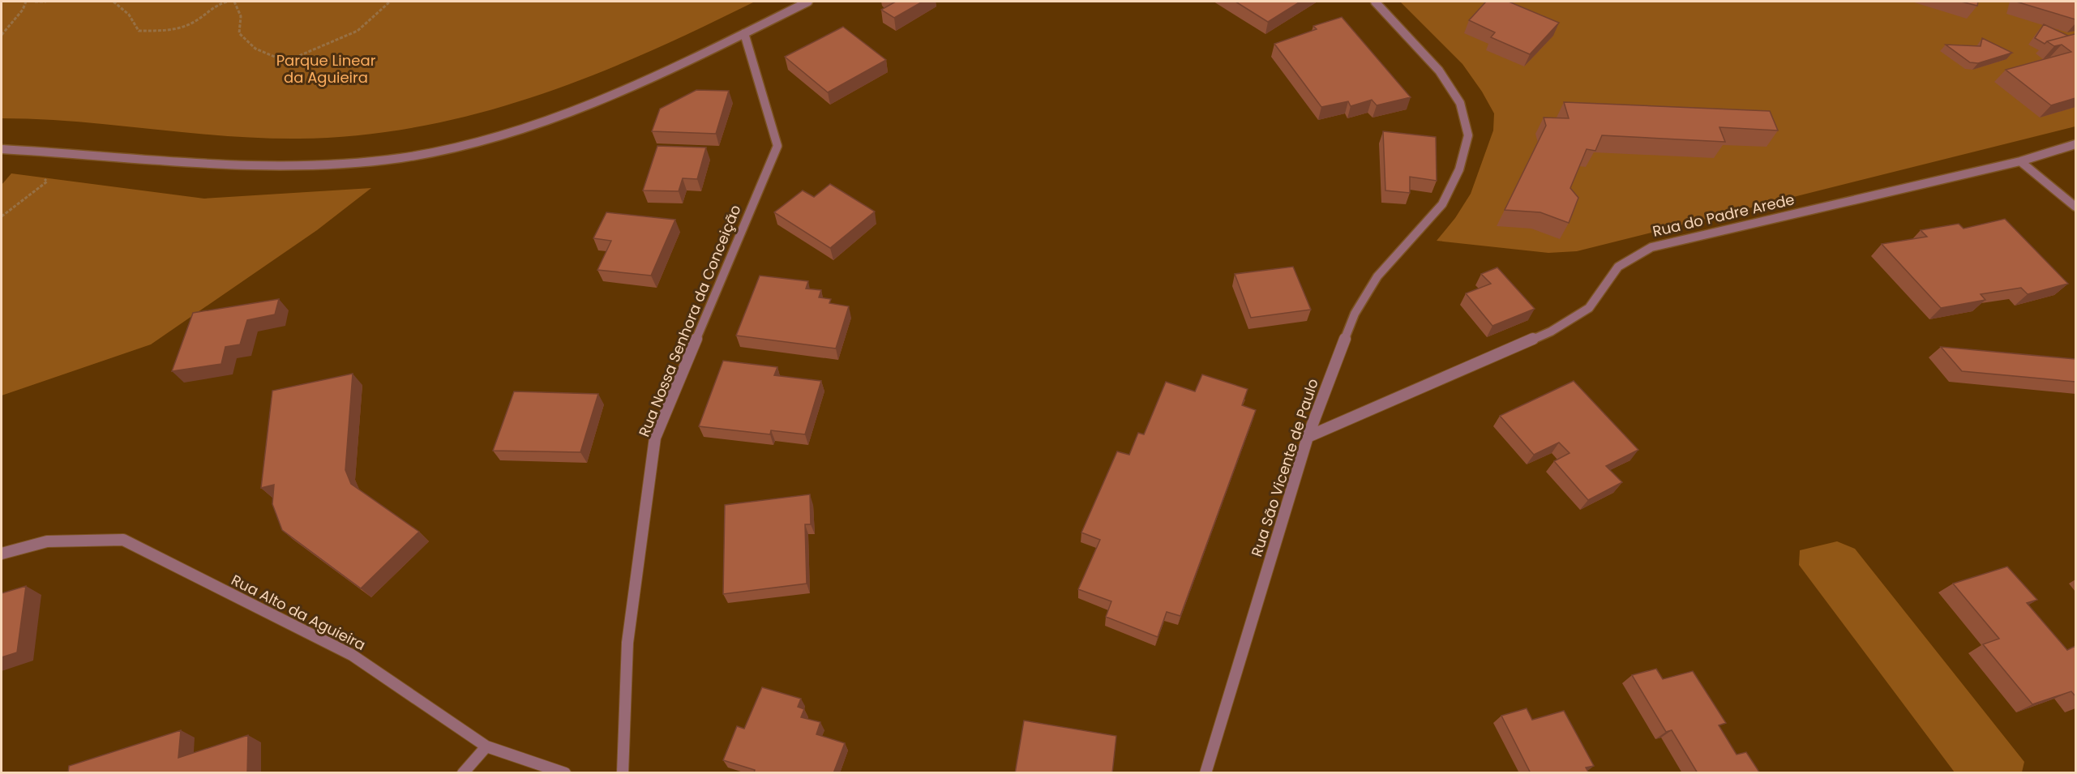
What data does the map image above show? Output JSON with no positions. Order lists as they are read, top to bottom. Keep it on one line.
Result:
{"streets":{"street":["Rua do Padre Arede","Rua Nossa Senhora da Conceição","Rua São Vicente de Paulo","Rua Alto da Aguieira"]},"crossings":[["Rua do Padre Arede","Rua São Vicente de Paulo"]],"parks":["Parque Linear da Aguieira"]}
